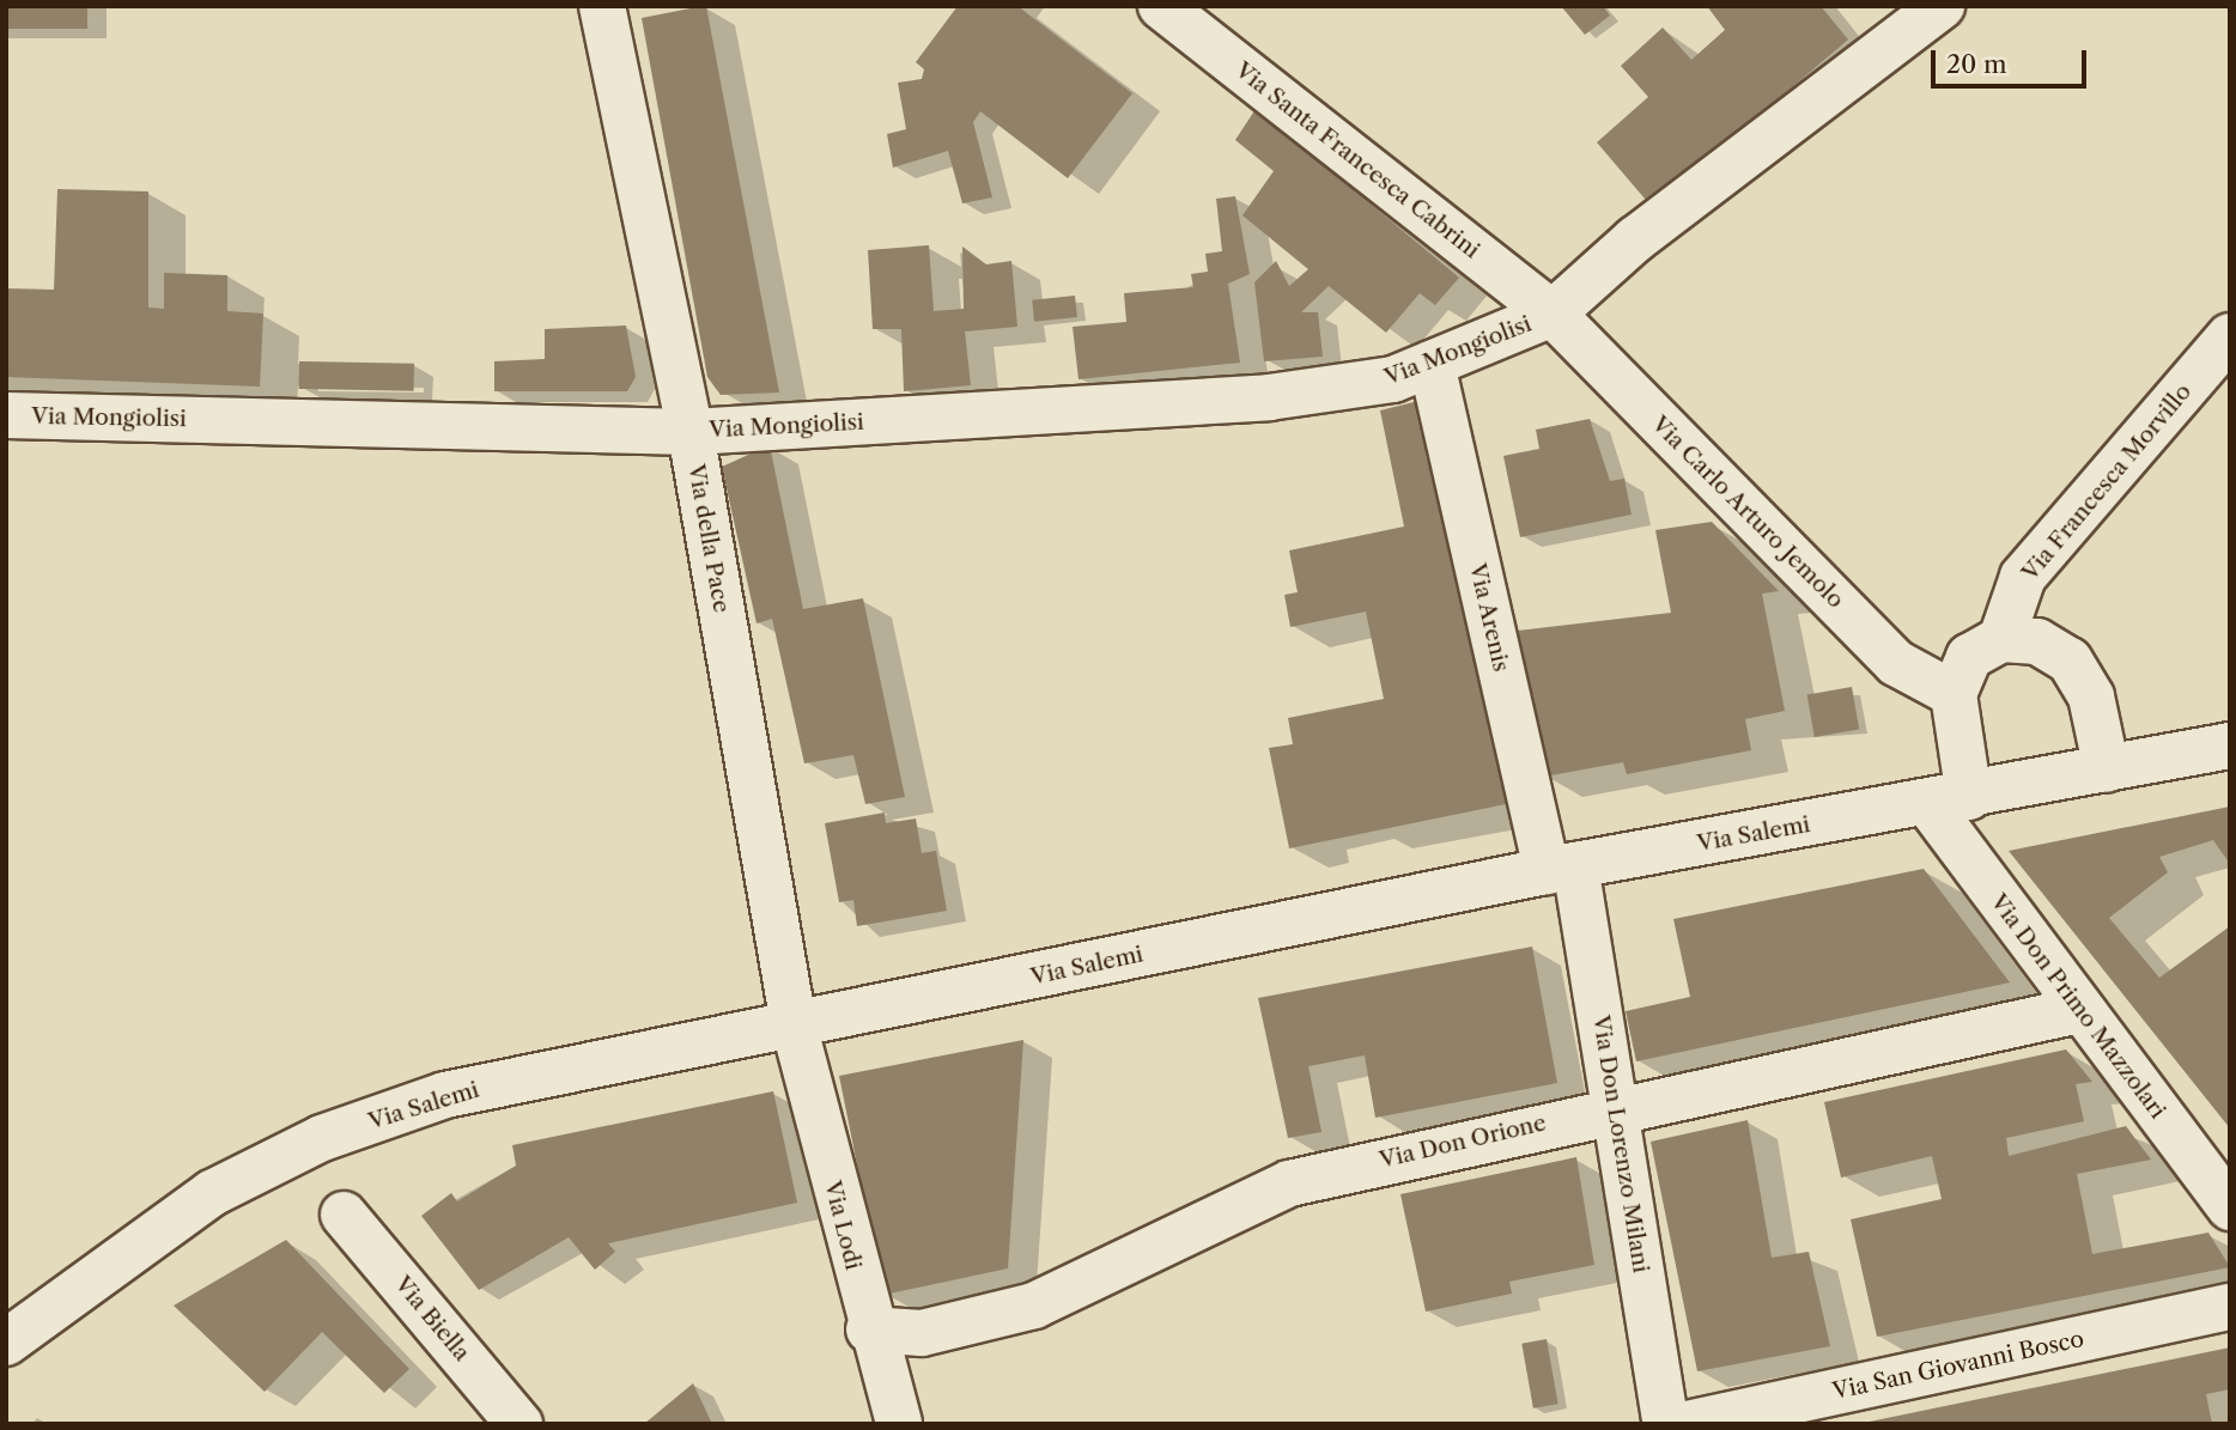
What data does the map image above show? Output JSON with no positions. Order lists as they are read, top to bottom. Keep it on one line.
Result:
{"streets":{"street":["Via Santa Francesca Cabrini","Via Mongiolisi","Via Francesca Morvillo","Via Carlo Arturo Jemolo","Via della Pace","Via Arenis","Via Salemi","Via Don Primo Mazzolari","Via Don Orione","Via Don Lorenzo Milani","Via Lodi","Via Biella","Via San Giovanni Bosco"]},"crossings":[["Via Santa Francesca Cabrini","Via Mongiolisi"],["Via Santa Francesca Cabrini","Via Carlo Arturo Jemolo"],["Via Mongiolisi","Via Carlo Arturo Jemolo"],["Via Mongiolisi","Via della Pace"],["Via Mongiolisi","Via Arenis"],["Via della Pace","Via Salemi"],["Via della Pace","Via Lodi"],["Via Arenis","Via Salemi"],["Via Arenis","Via Don Lorenzo Milani"],["Via Salemi","Via Don Primo Mazzolari"],["Via Salemi","Via Don Lorenzo Milani"],["Via Salemi","Via Lodi"],["Via Don Primo Mazzolari","Via Don Orione"],["Via Don Orione","Via Don Lorenzo Milani"],["Via Don Orione","Via Lodi"]],"scale_bar":"20 m"}
